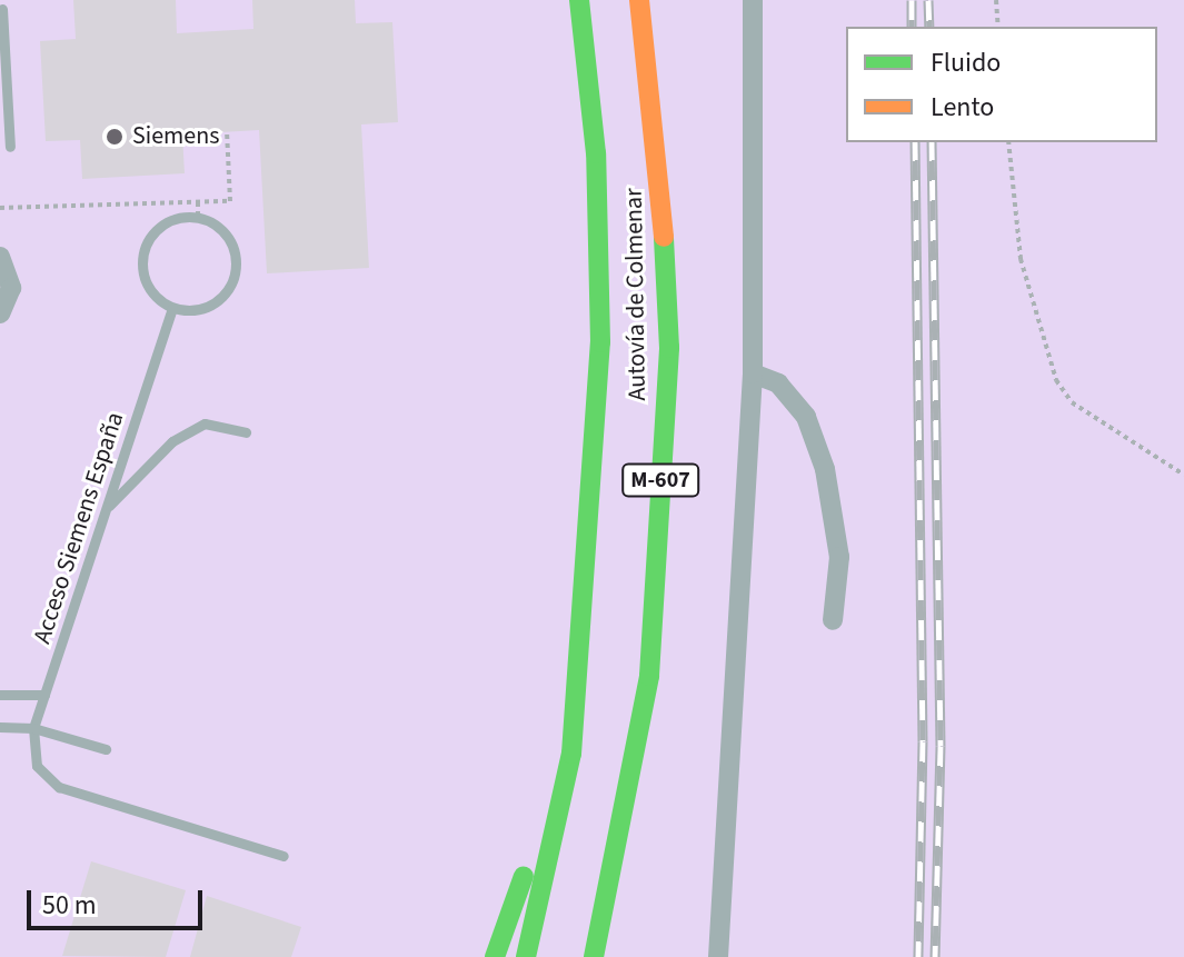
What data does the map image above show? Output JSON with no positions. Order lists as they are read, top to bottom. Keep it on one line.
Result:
{"streets":{"highway":["Autovía de Colmenar","M-607"],"lane":["Acceso Siemens España"]},"places":["Siemens"],"legend":["Fluido","Lento"],"scale_bar":"50 m"}
